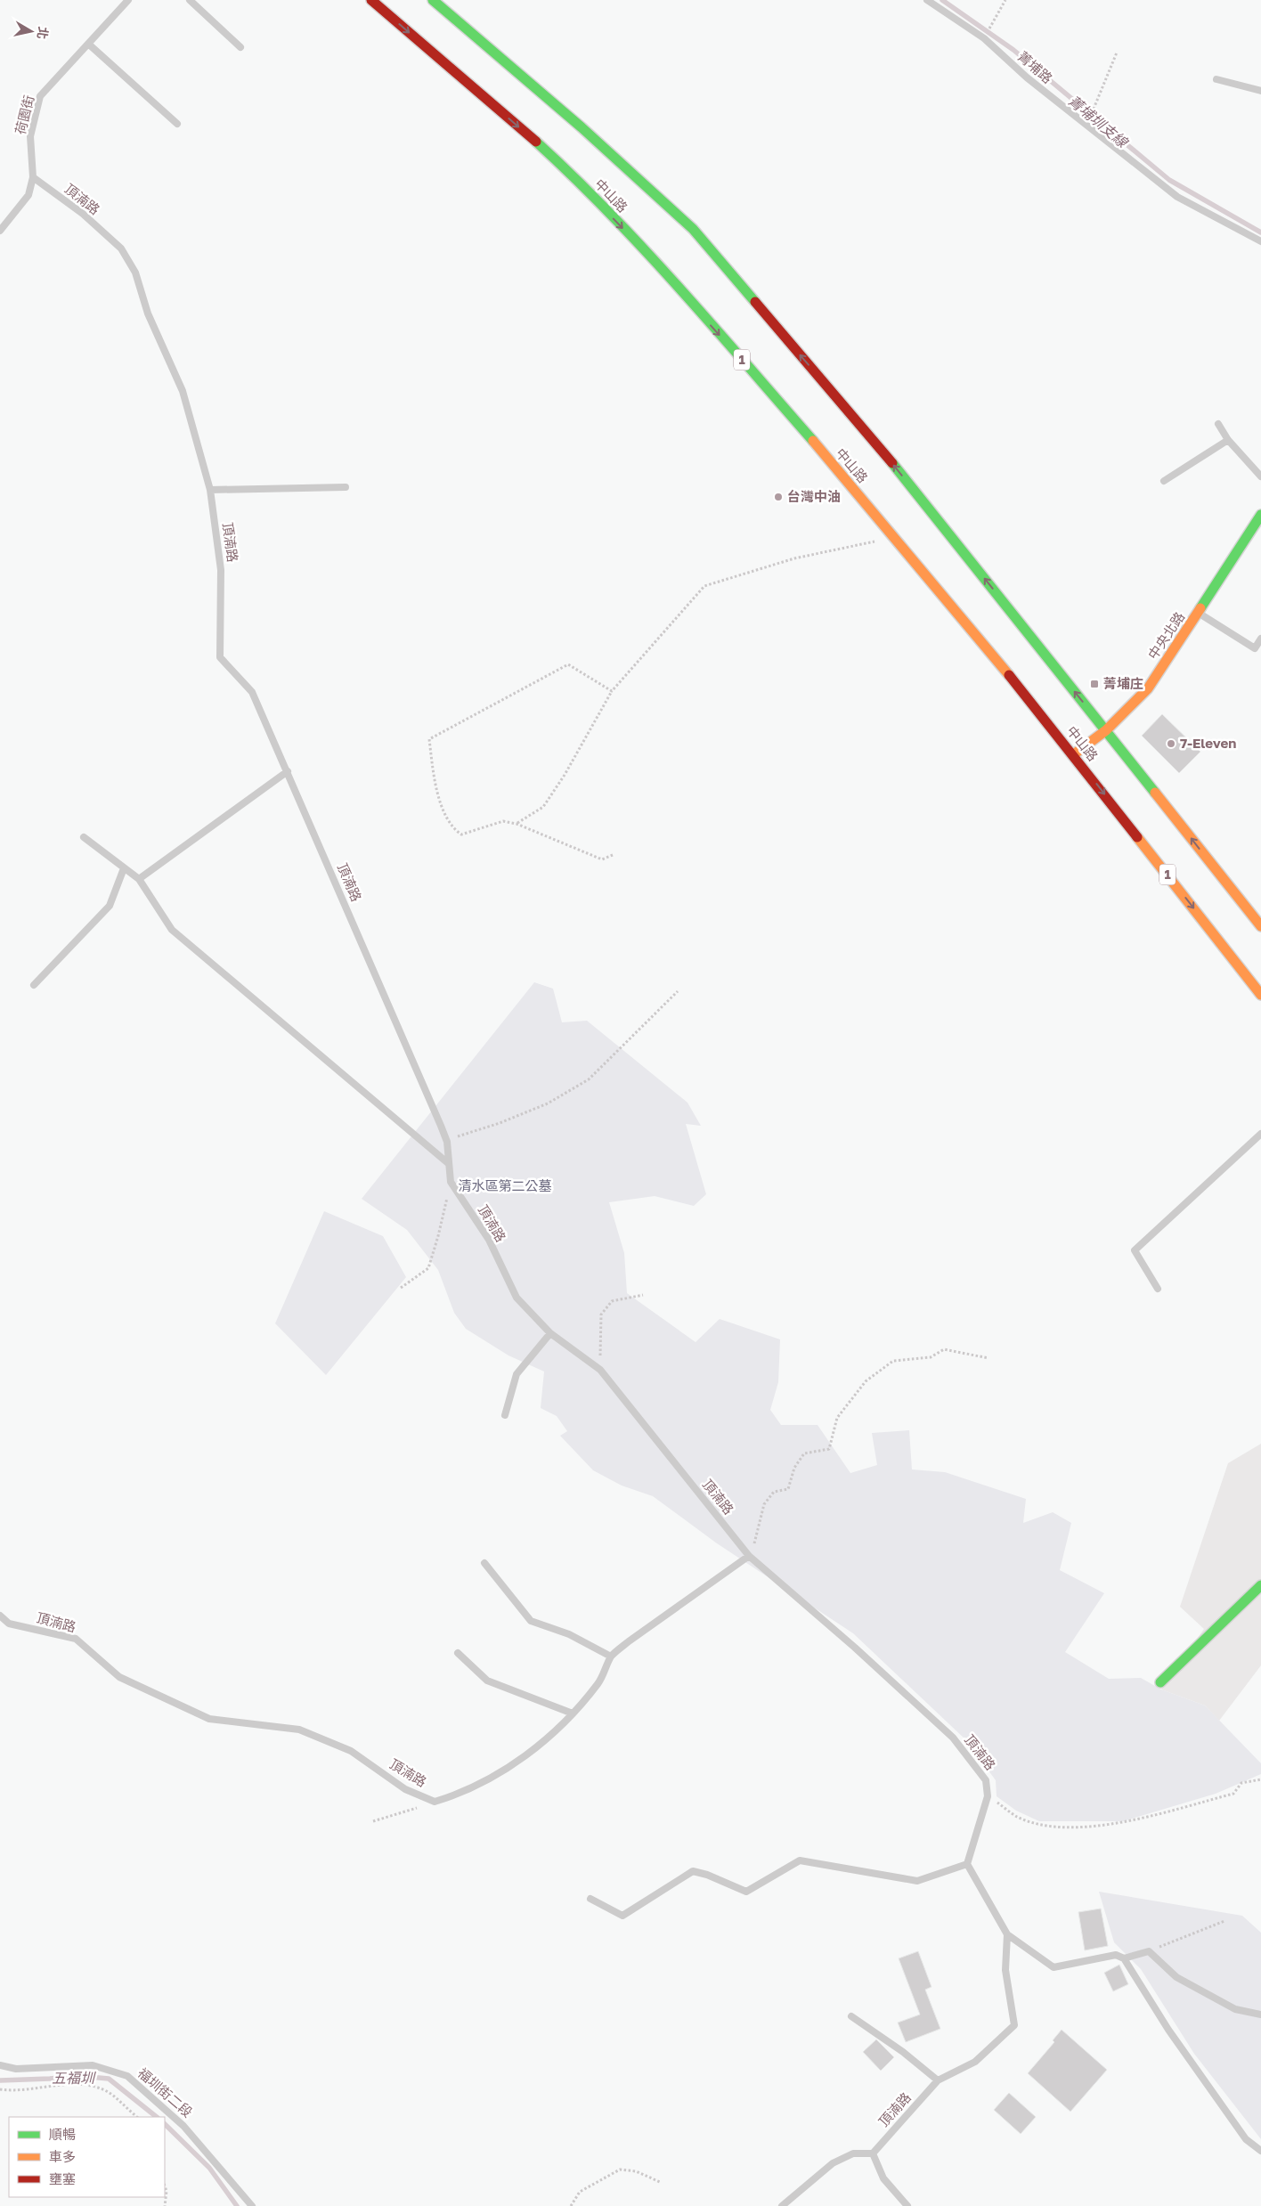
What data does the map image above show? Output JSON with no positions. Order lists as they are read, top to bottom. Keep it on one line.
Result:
{"streets":{"main road":["中山路","1","中央北路"],"lane":["菁埔路","荷園街","頂湳路","福圳街二段"]},"crossings":[["荷園街","頂湳路"],["中山路","中央北路"]],"water":["菁埔圳支線","五福圳"],"parks":["清水區第二公墓"],"places":{"other":["台灣中油","7-Eleven"],"transit":["菁埔庄"]},"legend":["順暢","車多","壅塞"],"north":"right"}
